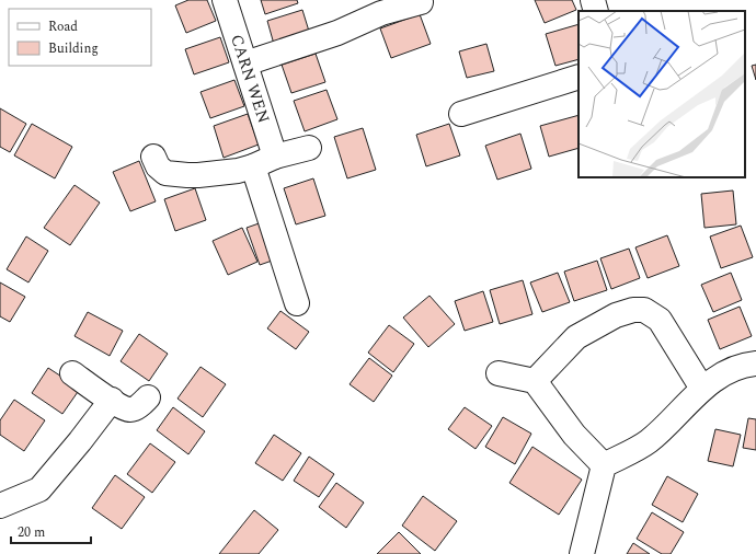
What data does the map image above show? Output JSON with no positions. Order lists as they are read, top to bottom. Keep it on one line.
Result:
{"streets":{"street":["CARN WEN"]},"legend":["Road","Building"],"scale_bar":"20 m"}
